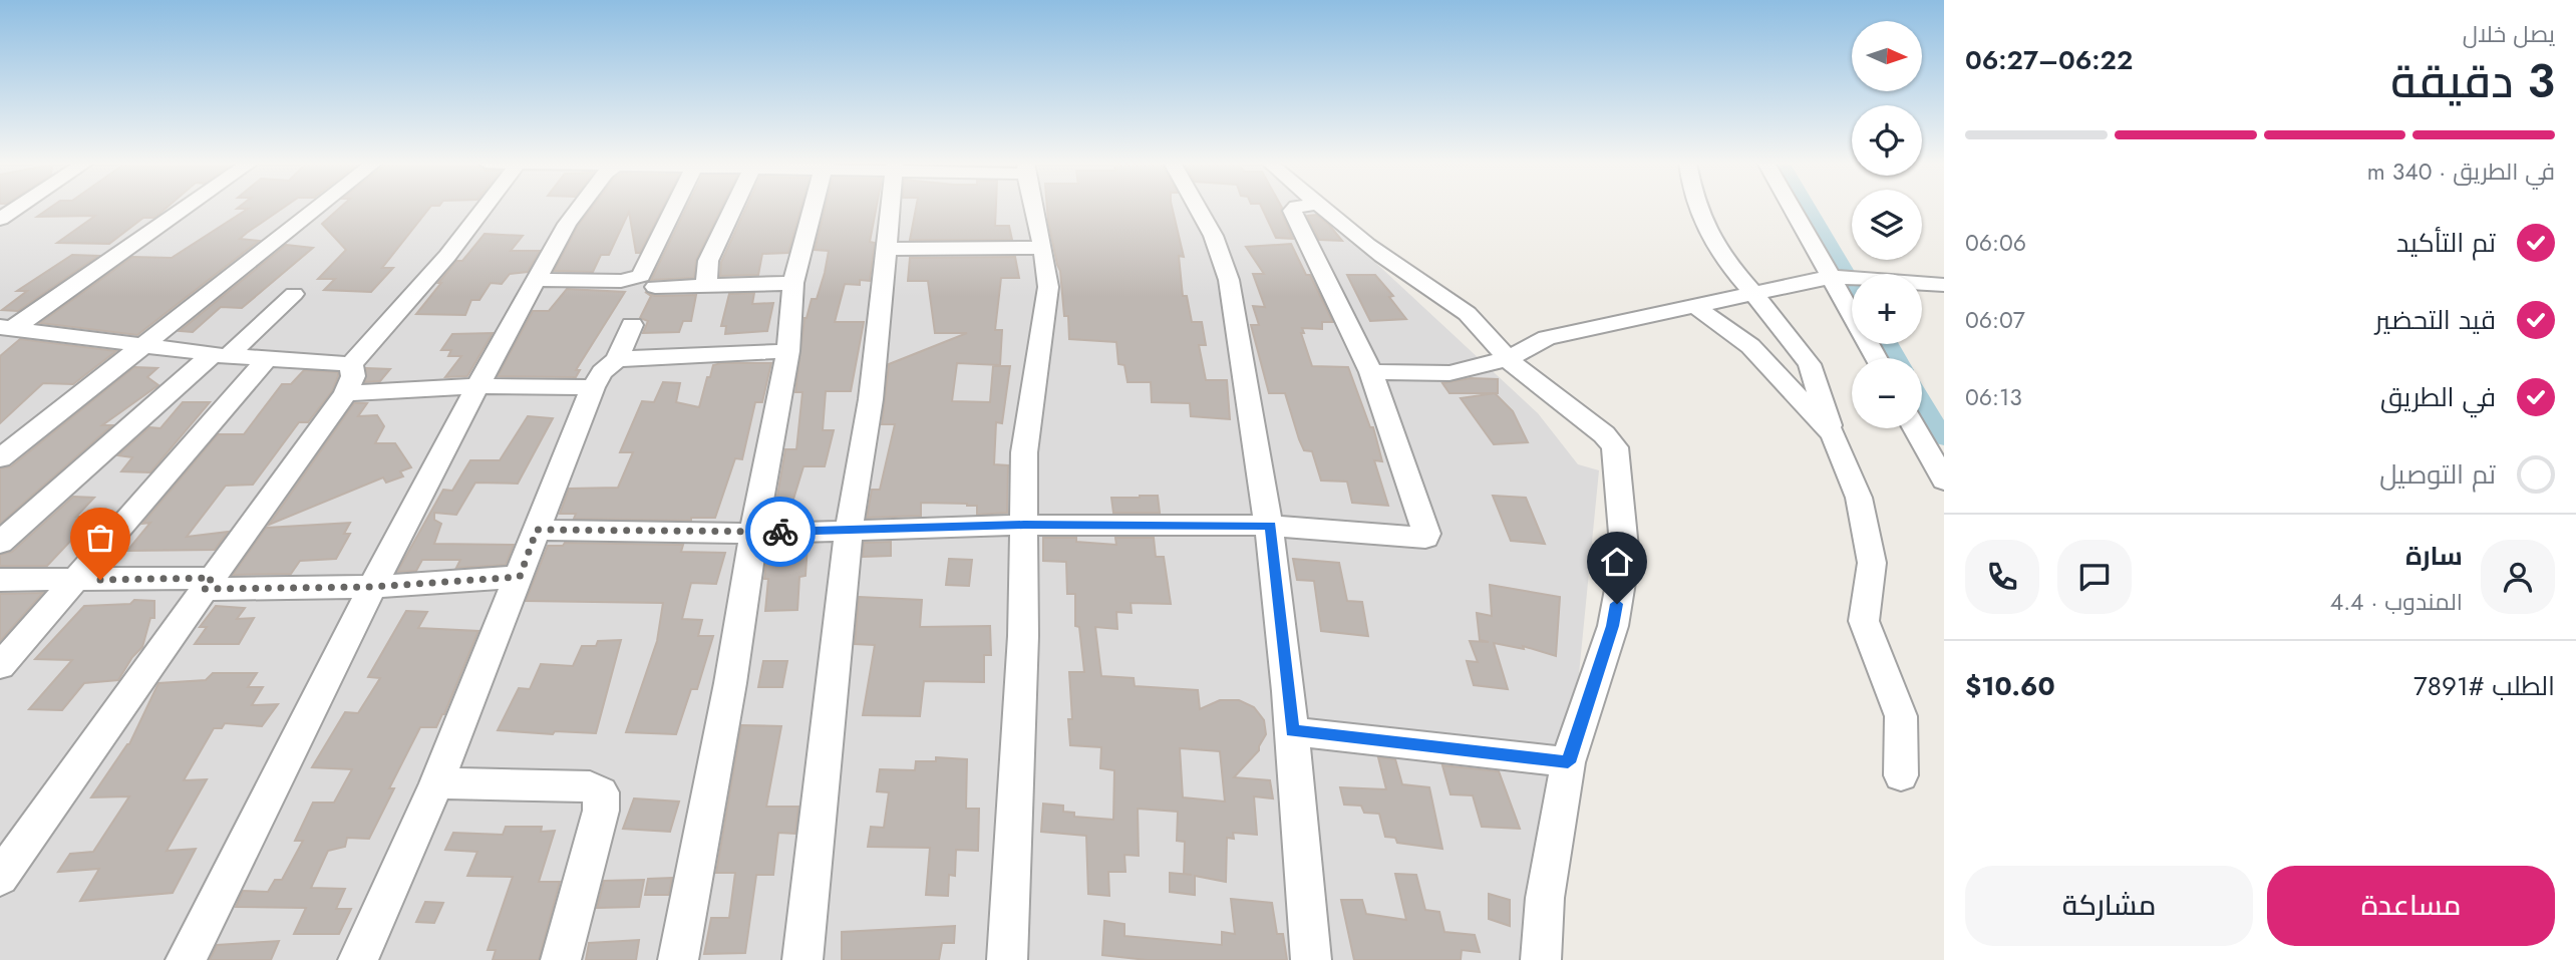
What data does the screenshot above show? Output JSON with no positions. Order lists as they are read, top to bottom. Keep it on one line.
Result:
{"north":"right","page":{"heading":["3 دقيقة","يصل خلال","06:22–06:27"],"panel":["سارة","المندوب · 4.4","الطلب #7891","$10.60"],"map_buttons":["+","−"],"bar":"في الطريق · 340 m","list":[["تم التأكيد","06:06"],["قيد التحضير","06:07"],["في الطريق","06:13"],"تم التوصيل"],"buttons":["مساعدة","مشاركة"]}}
